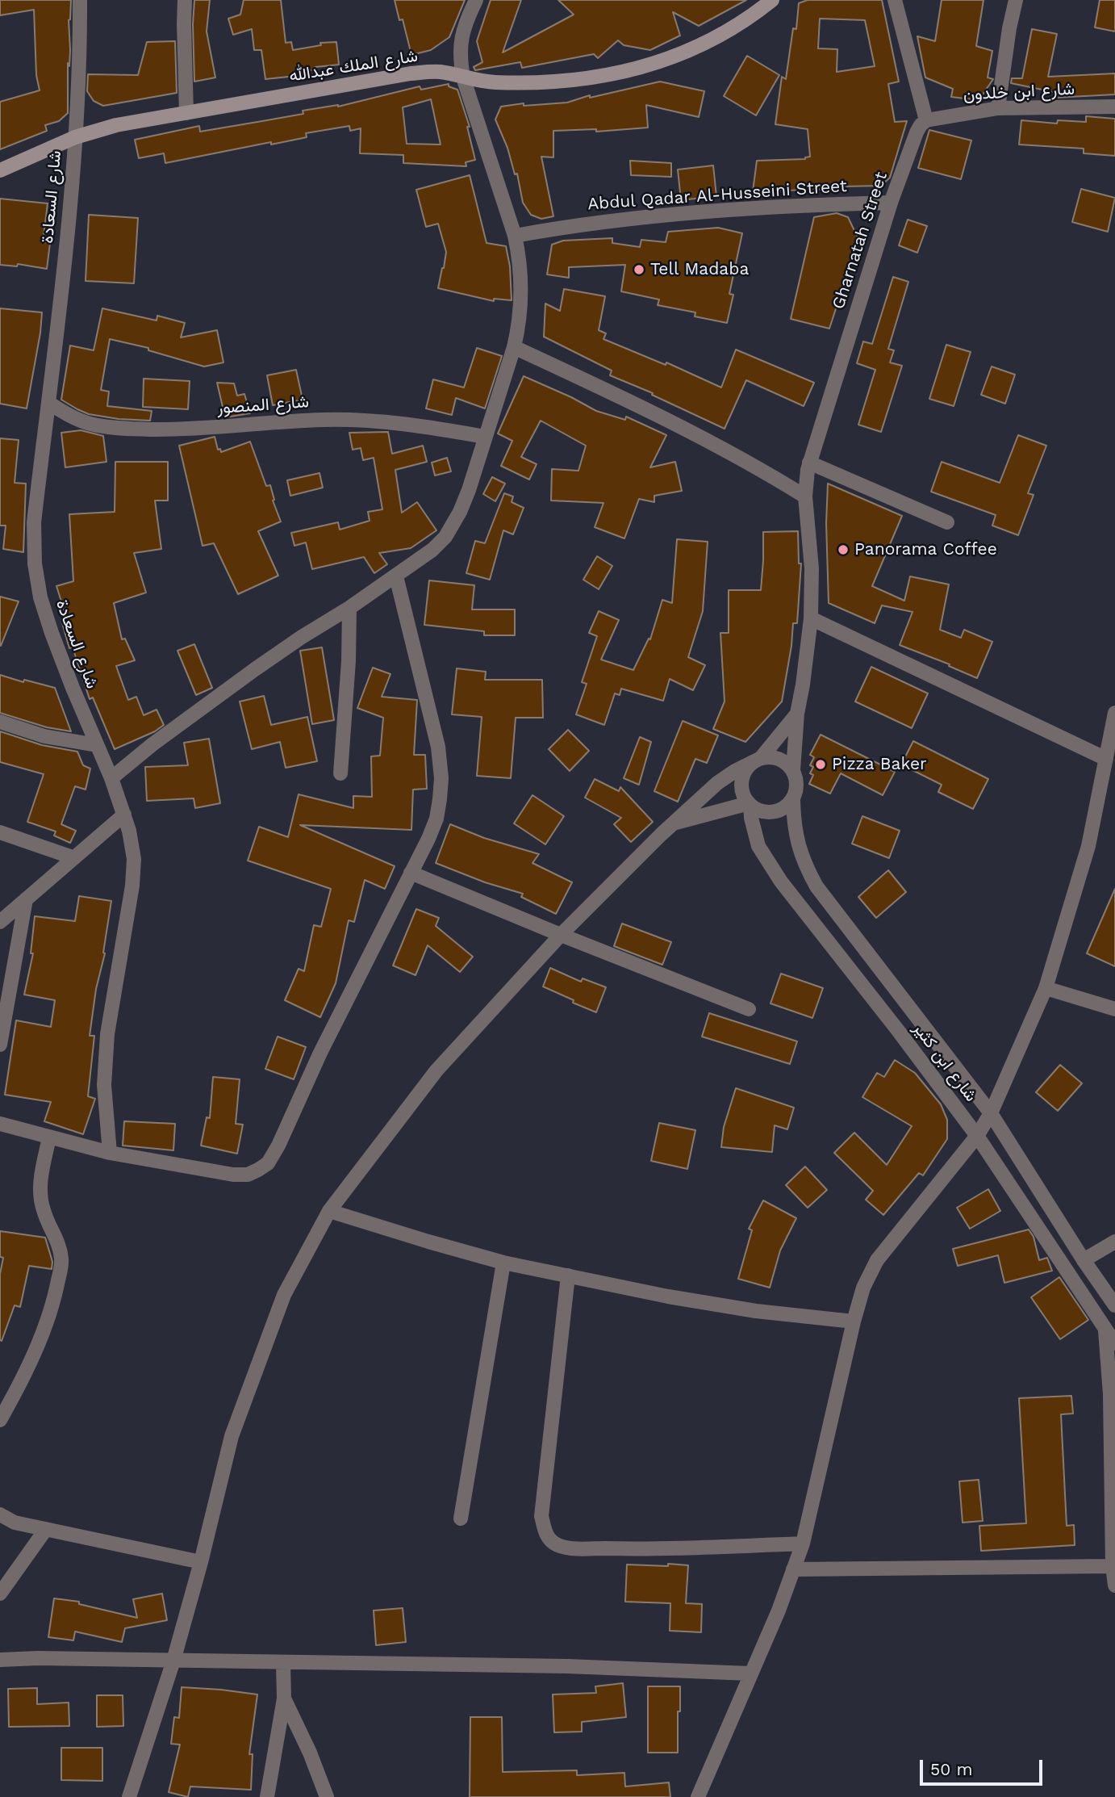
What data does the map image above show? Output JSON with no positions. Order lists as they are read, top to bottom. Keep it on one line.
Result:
{"streets":{"main road":["شارع الملك عبدالله"],"street":["شارع ابن خلدون","Abdul Qadar Al-Husseini Street","شارع السعادة","Gharnatah Street","شارع المنصور","شارع ابن كثير"]},"crossings":[["شارع الملك عبدالله","شارع السعادة"],["شارع ابن خلدون","Gharnatah Street"],["Abdul Qadar Al-Husseini Street","Gharnatah Street"],["شارع السعادة","شارع المنصور"],["Gharnatah Street","شارع ابن كثير"]],"places":["Tell Madaba","Panorama Coffee","Pizza Baker"],"scale_bar":"50 m"}
